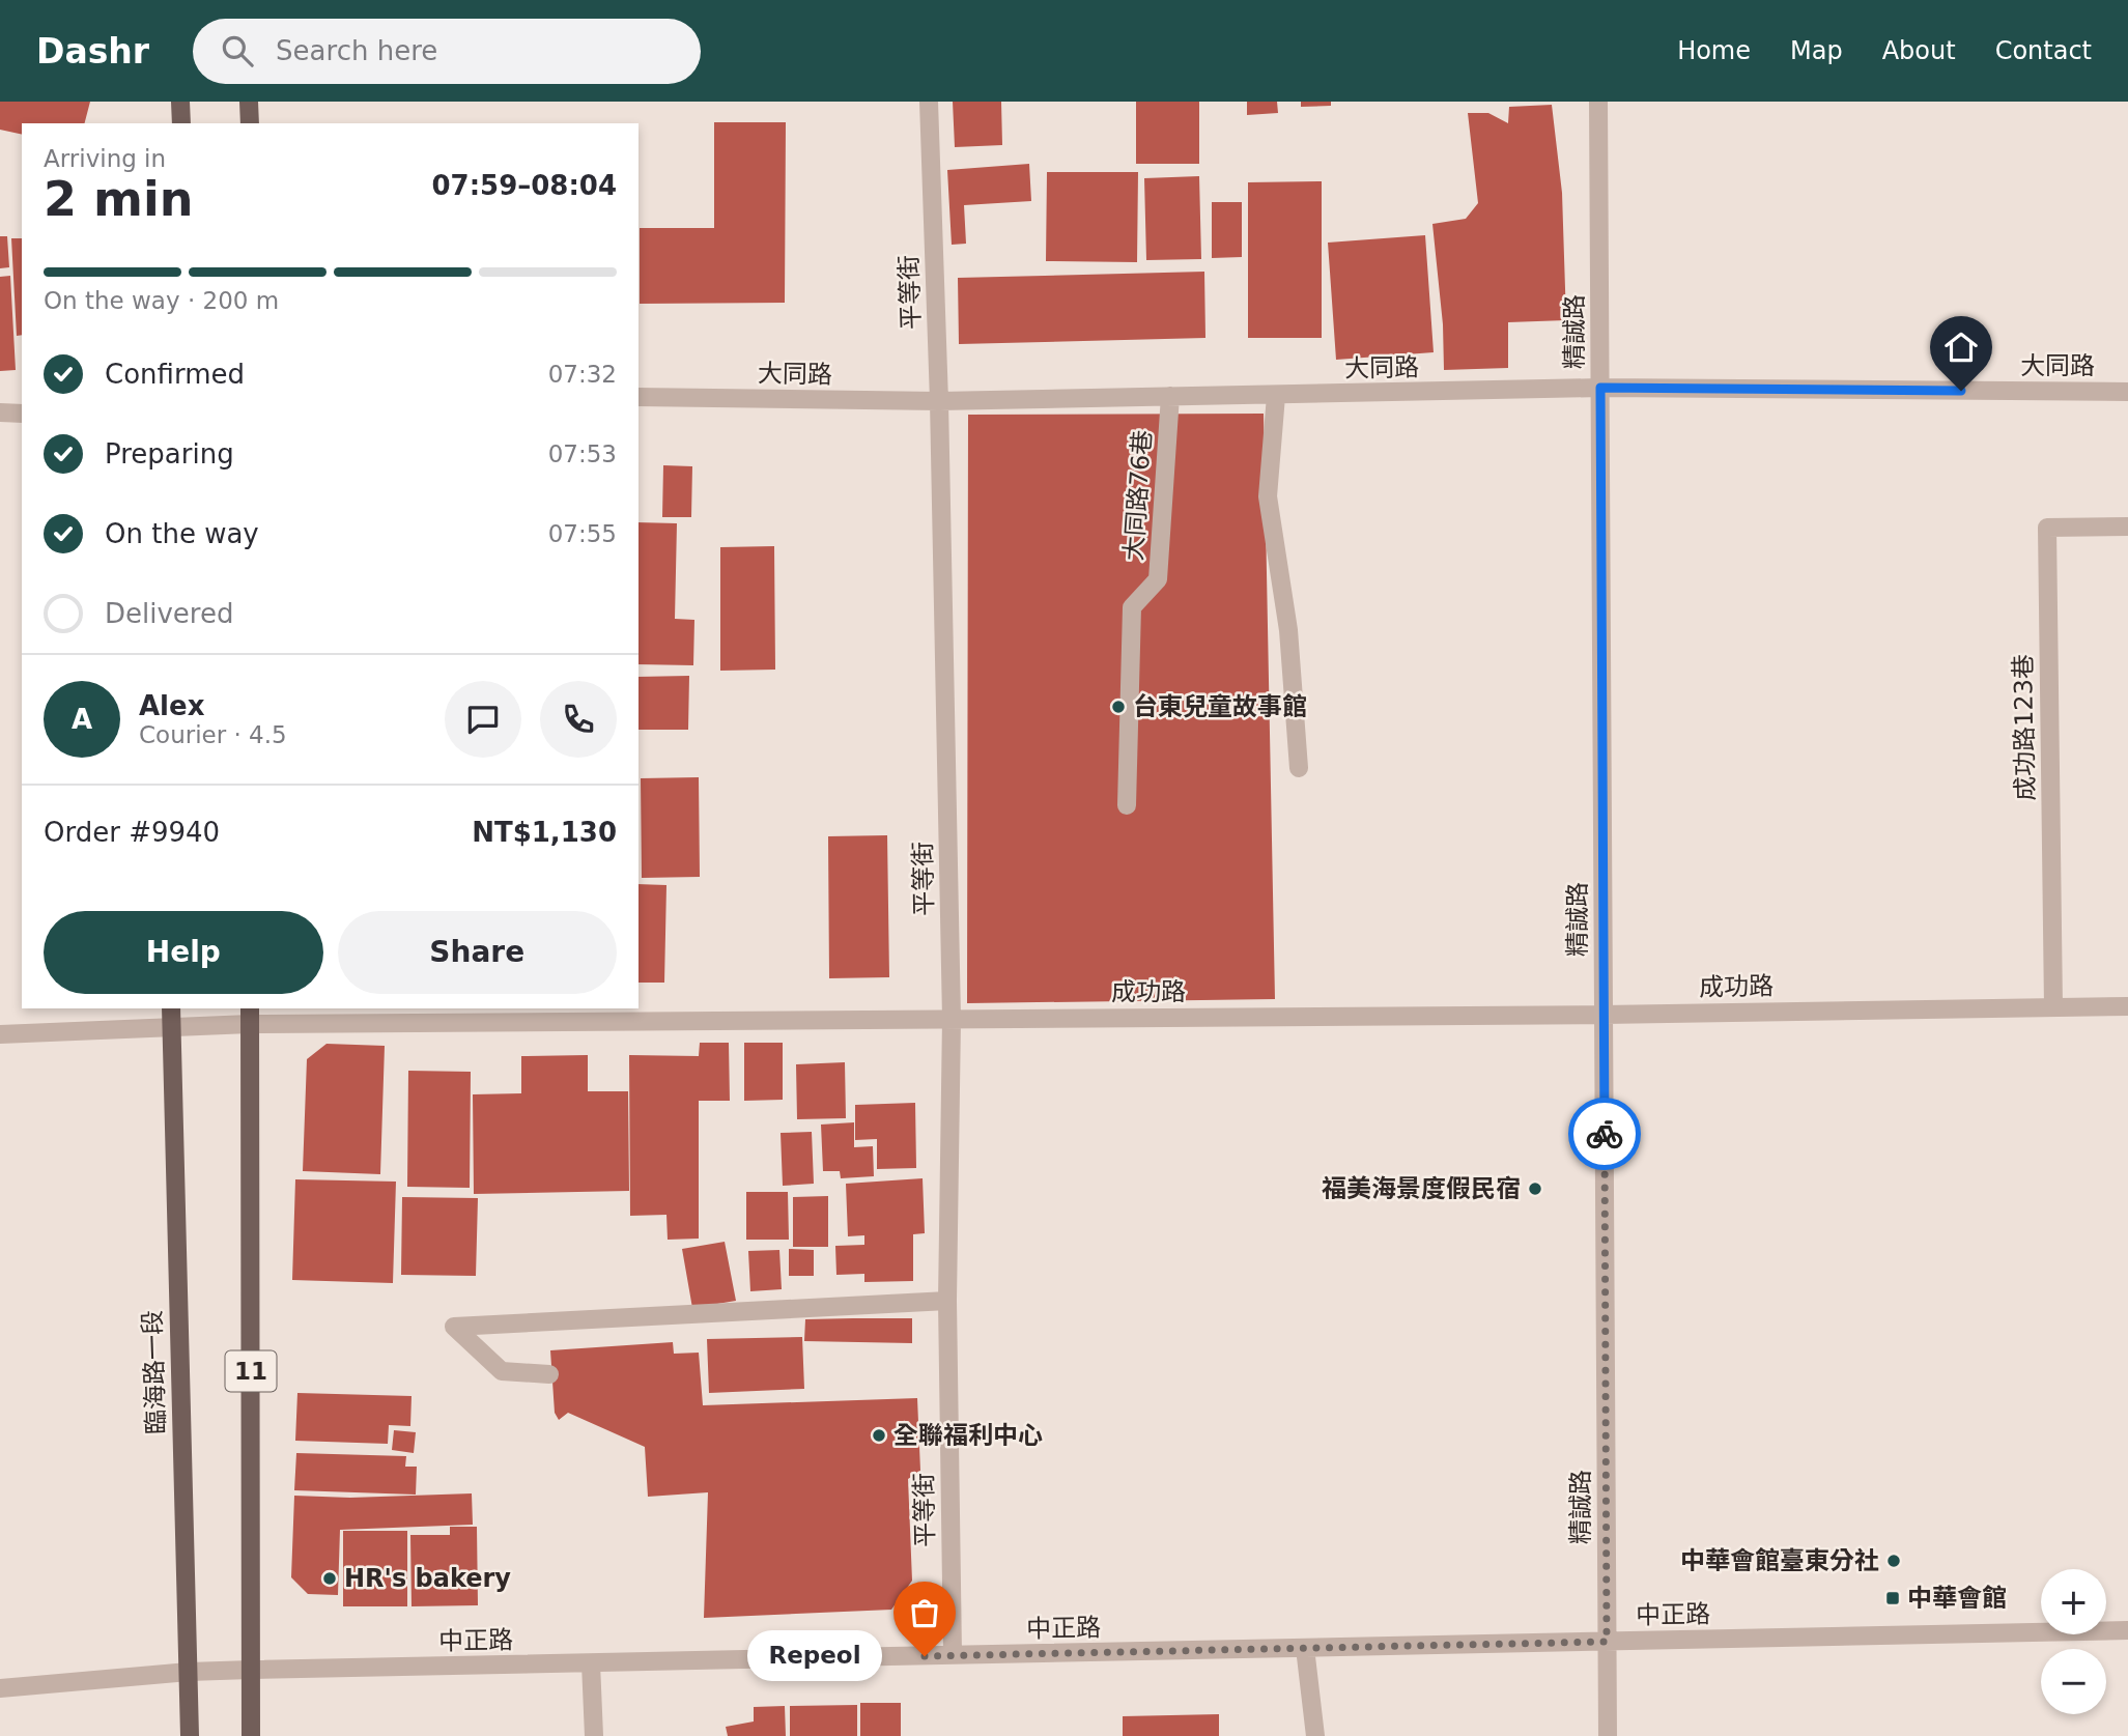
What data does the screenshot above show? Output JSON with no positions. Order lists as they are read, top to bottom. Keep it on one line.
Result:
{"streets":{"main road":["11","臨海路一段"],"street":["平等街","精誠路","大同路","大同路76巷","成功路123巷","成功路","中正路"]},"crossings":[["平等街","大同路"],["平等街","成功路"],["平等街","中正路"],["精誠路","大同路"],["精誠路","成功路"],["精誠路","中正路"],["大同路","大同路76巷"],["成功路123巷","成功路"],["成功路","11"],["成功路","臨海路一段"],["11","中正路"],["臨海路一段","中正路"]],"places":{"other":["台東兒童故事館","福美海景度假民宿","全聯福利中心","中華會館臺東分社","HR's bakery","Repeol"],"transit":["中華會館"]},"page":{"header":"Dashr","search":"Search here","nav":["Home","Map","About","Contact"],"heading":["2 min","Arriving in","07:59–08:04"],"panel":["Alex","Courier · 4.5","Order #9940","NT$1,130"],"bar":"On the way · 200 m","list":[["Confirmed","07:32"],["Preparing","07:53"],["On the way","07:55"],"Delivered"],"round":"A","buttons":["Help","Share"],"map_buttons":["+","−"],"bubble":"Repeol"}}
